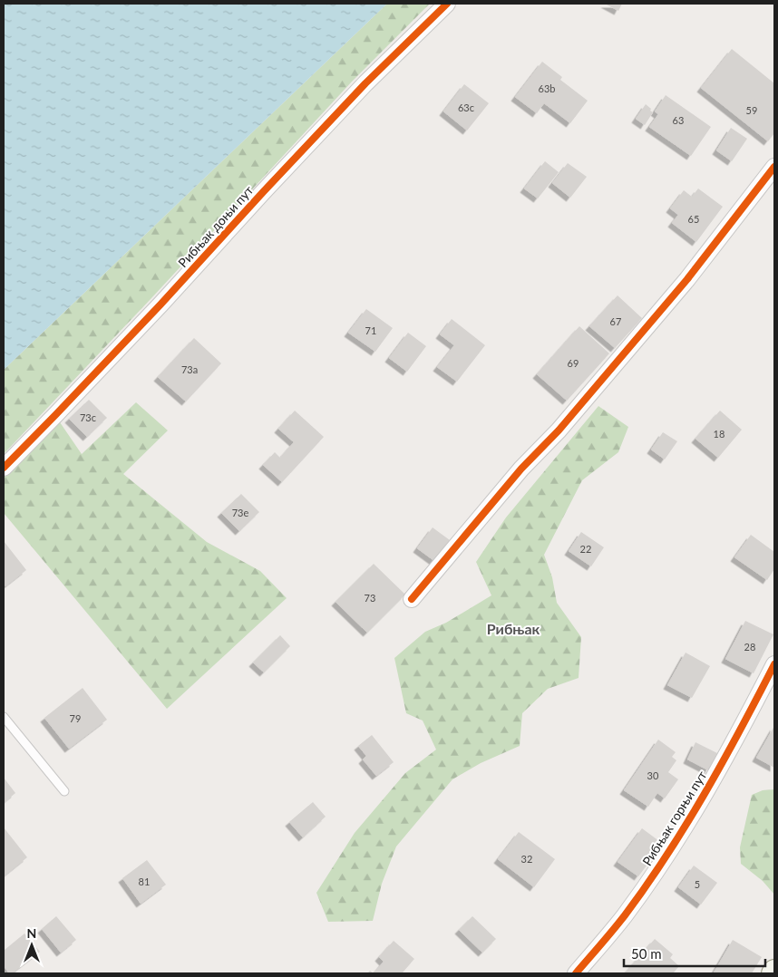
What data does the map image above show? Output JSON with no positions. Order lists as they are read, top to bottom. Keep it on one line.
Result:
{"streets":{"street":["Рибњак доњи пут","Рибњак горњи пут"]},"districts":["Рибњак"],"house_numbers":["63b","63c","59","63","65","67","71","69","73a","73c","18","73e","22","73","28","79","30","32","81","5"],"scale_bar":"50 m","north":"top"}
